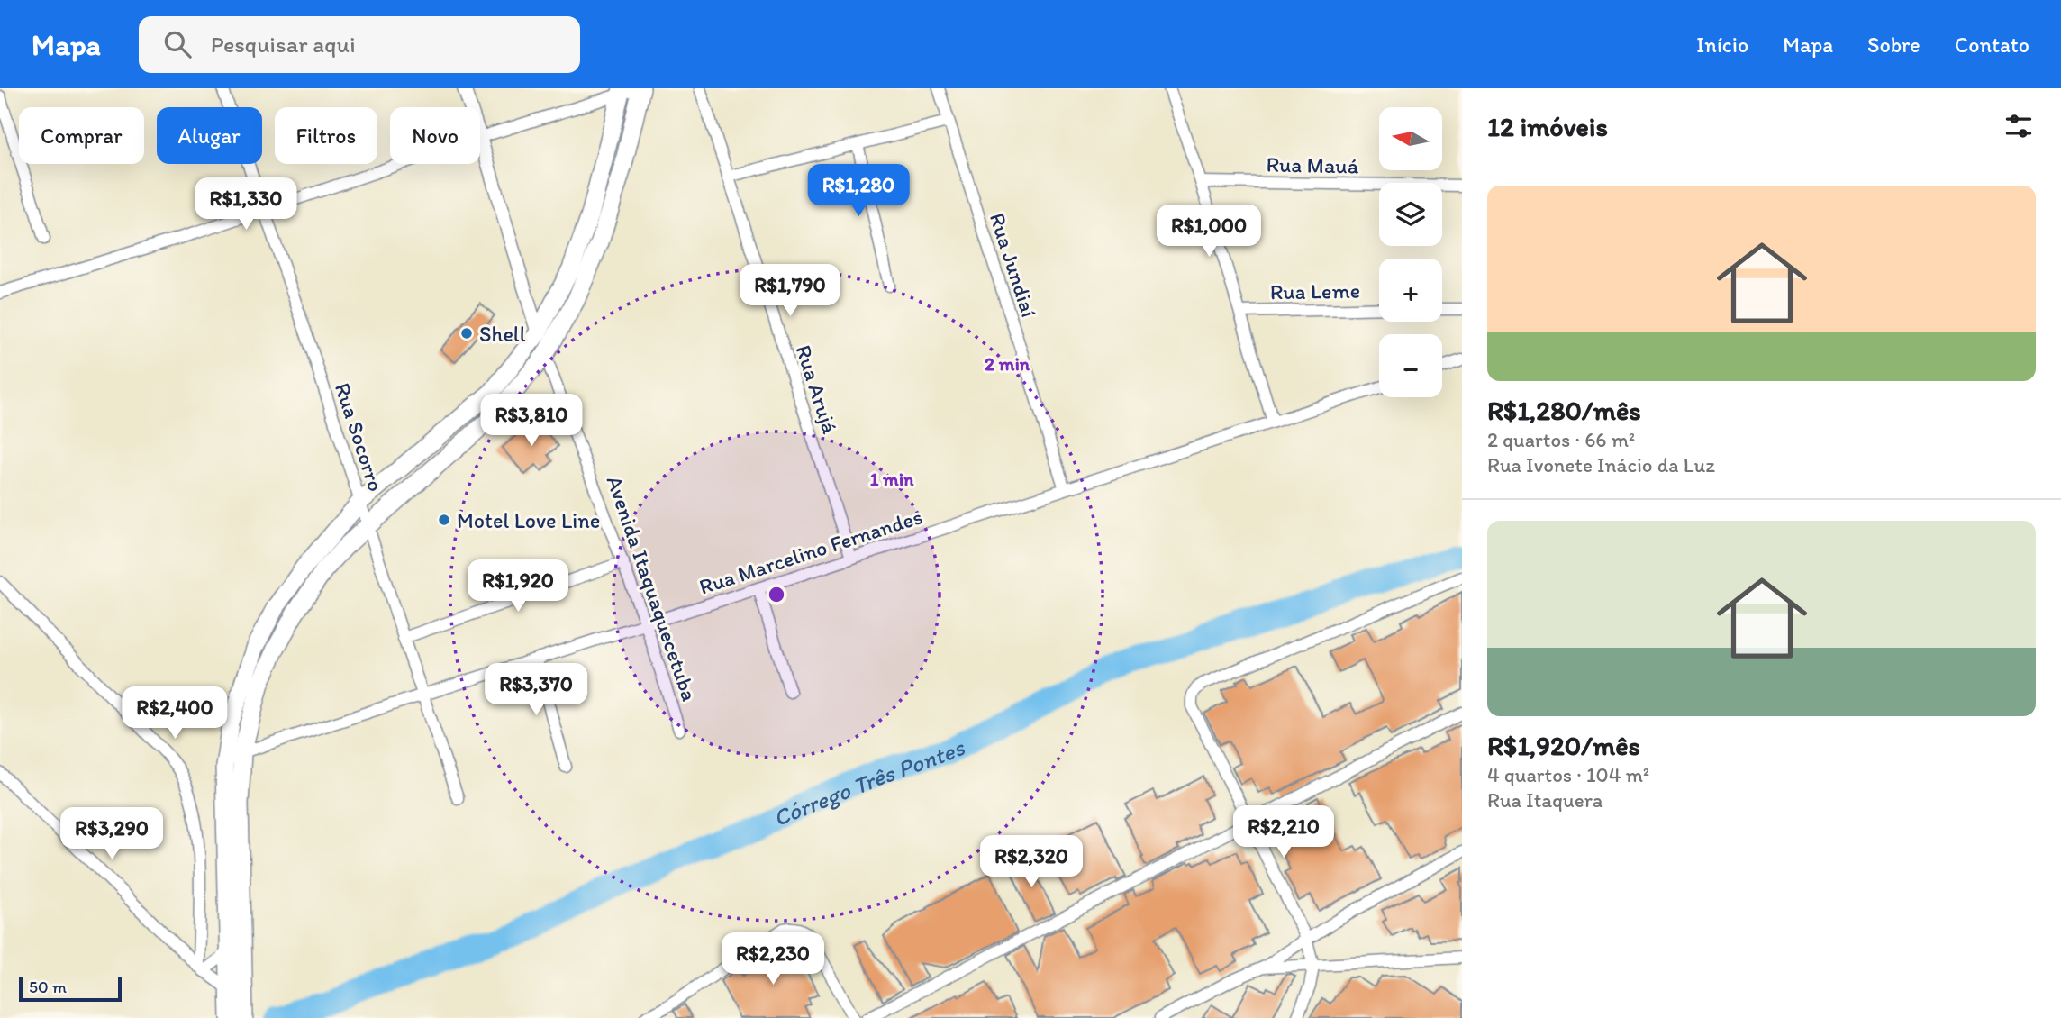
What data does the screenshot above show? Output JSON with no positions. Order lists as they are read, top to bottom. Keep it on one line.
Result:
{"streets":{"street":["Rua Mauá","Rua Jundiaí","Rua Leme","Rua Arujá","Rua Socorro","Rua Marcelino Fernandes","Avenida Itaquaquecetuba"]},"crossings":[["Rua Jundiaí","Rua Marcelino Fernandes"],["Rua Arujá","Rua Marcelino Fernandes"],["Rua Socorro","Rua Marcelino Fernandes"],["Rua Marcelino Fernandes","Avenida Itaquaquecetuba"]],"water":["Córrego Três Pontes"],"places":["Shell","Motel Love Line"],"scale_bar":"50 m","north":"left","page":{"header":"Mapa","search":"Pesquisar aqui","nav":["Início","Mapa","Sobre","Contato"],"heading":"12 imóveis","map_buttons":["+","−"],"chip":["Comprar","Alugar","Filtros","Novo"],"price":["R$1,280","R$1,330","R$1,000","R$1,790","R$3,810","R$1,920","R$3,370","R$2,400","R$2,210","R$3,290","R$2,320","R$2,230"],"list":[{"name":"R$1,280/mês","note":"2 quartos · 66 m² · Rua Ivonete Inácio da Luz"},{"name":"R$1,920/mês","note":"4 quartos · 104 m² · Rua Itaquera"}],"scale":"50 m"},"rings":["2 min","1 min"]}
